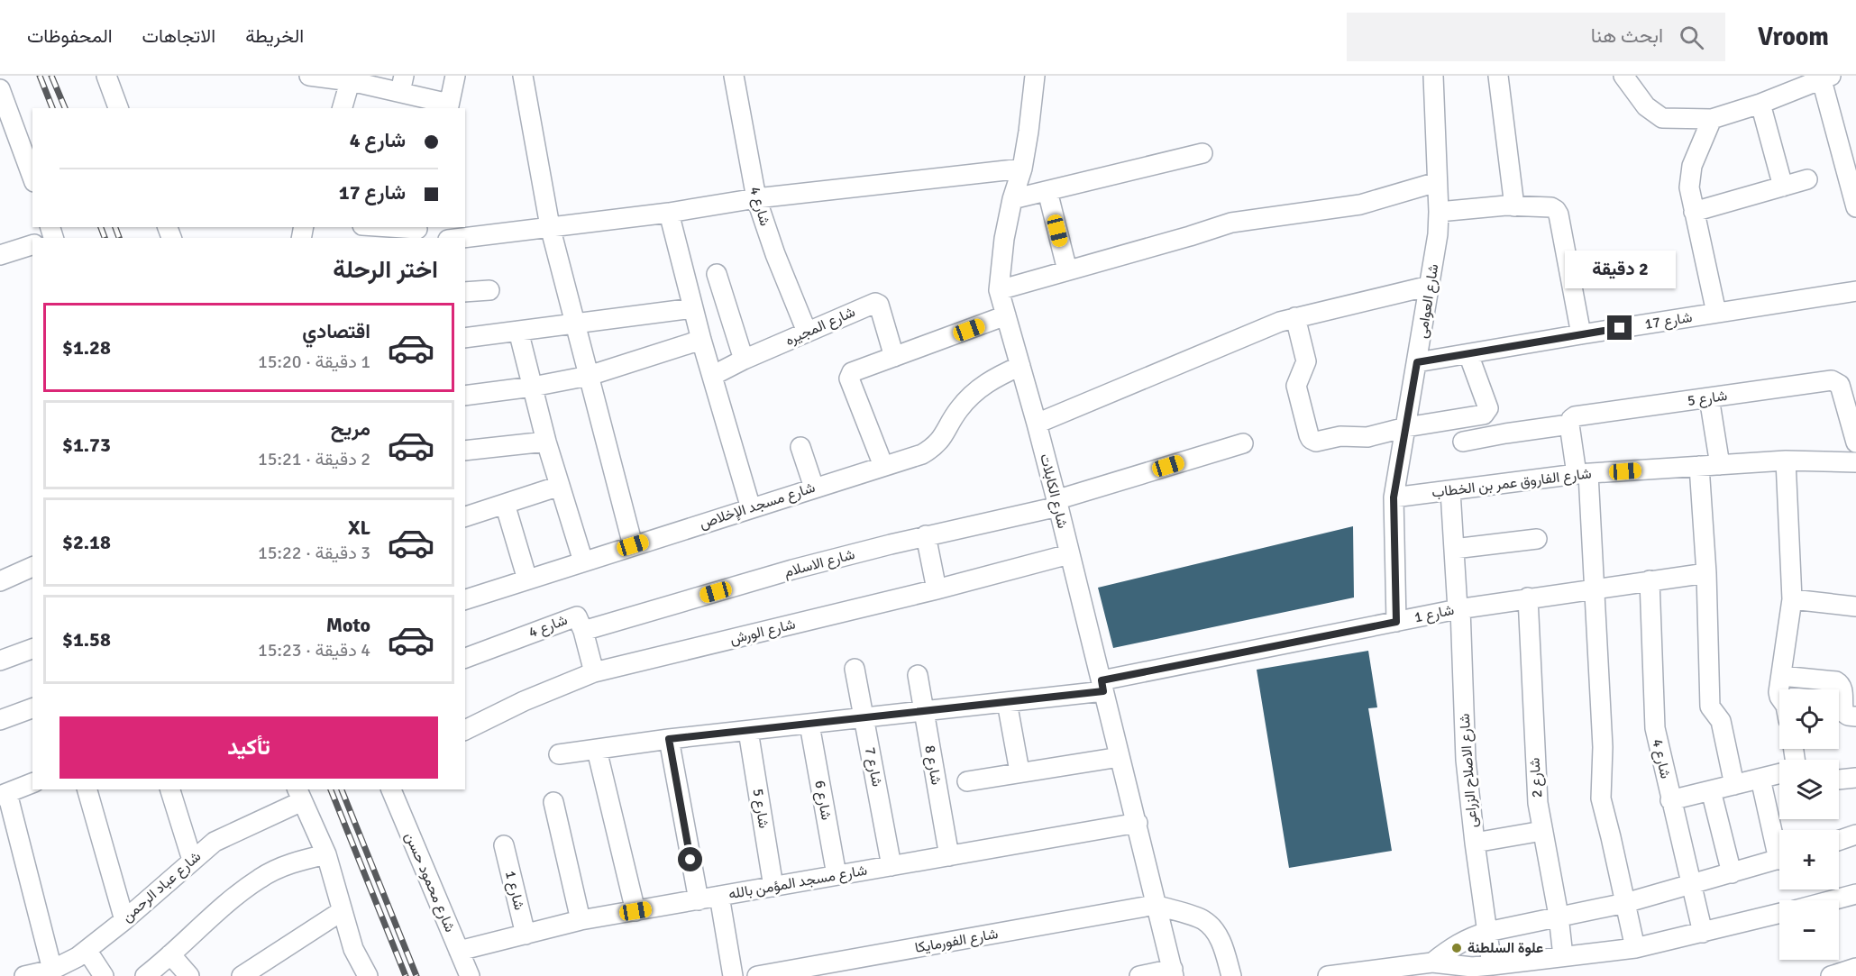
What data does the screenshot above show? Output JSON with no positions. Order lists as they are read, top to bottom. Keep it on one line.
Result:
{"streets":{"street":["شارع 4","شارع العوامى","شارع 17","شارع المجيره","شارع 5","شارع الفاروق عمر بن الخطاب","شارع الكابلات","شارع مسجد الإخلاص","شارع الاسلام","شارع 1","شارع الورش","شارع 8","شارع 7","شارع الاصلاح الزراعى","شارع 2","شارع 6","شارع محمود حسن","شارع مسجد المؤمن بالله","شارع عباد الرحمن","شارع الفورمايكا"]},"crossings":[["شارع 4","شارع المجيره"],["شارع 4","شارع الاسلام"],["شارع 4","شارع 1"],["شارع 4","شارع الورش"],["شارع العوامى","شارع 17"],["شارع العوامى","شارع الفاروق عمر بن الخطاب"],["شارع العوامى","شارع 1"],["شارع 5","شارع 1"],["شارع 5","شارع مسجد المؤمن بالله"],["شارع الفاروق عمر بن الخطاب","شارع الاصلاح الزراعى"],["شارع الكابلات","شارع مسجد الإخلاص"],["شارع الكابلات","شارع الاسلام"],["شارع الكابلات","شارع 1"],["شارع الكابلات","شارع الورش"],["شارع الكابلات","شارع مسجد المؤمن بالله"],["شارع الكابلات","شارع الفورمايكا"],["شارع 1","شارع 8"],["شارع 1","شارع 7"],["شارع 1","شارع الاصلاح الزراعى"],["شارع 1","شارع 2"],["شارع 1","شارع 6"],["شارع 1","شارع مسجد المؤمن بالله"],["شارع 8","شارع مسجد المؤمن بالله"],["شارع 7","شارع مسجد المؤمن بالله"],["شارع 6","شارع مسجد المؤمن بالله"],["شارع محمود حسن","شارع مسجد المؤمن بالله"]],"places":["علوة السلطنة"],"page":{"header":"Vroom","search":"ابحث هنا","nav":["الخريطة","الاتجاهات","المحفوظات"],"banner":["شارع 4","شارع 17"],"heading":"اختر الرحلة","bubble":"2 دقيقة","list":[{"name":"اقتصادي","note":"1 دقيقة · 15:20","value":"$1.28"},{"name":"مريح","note":"2 دقيقة · 15:21","value":"$1.73"},{"name":"XL","note":"3 دقيقة · 15:22","value":"$2.18"},{"name":"Moto","note":"4 دقيقة · 15:23","value":"$1.58"}],"map_buttons":["+","−"],"buttons":"تأكيد"}}
